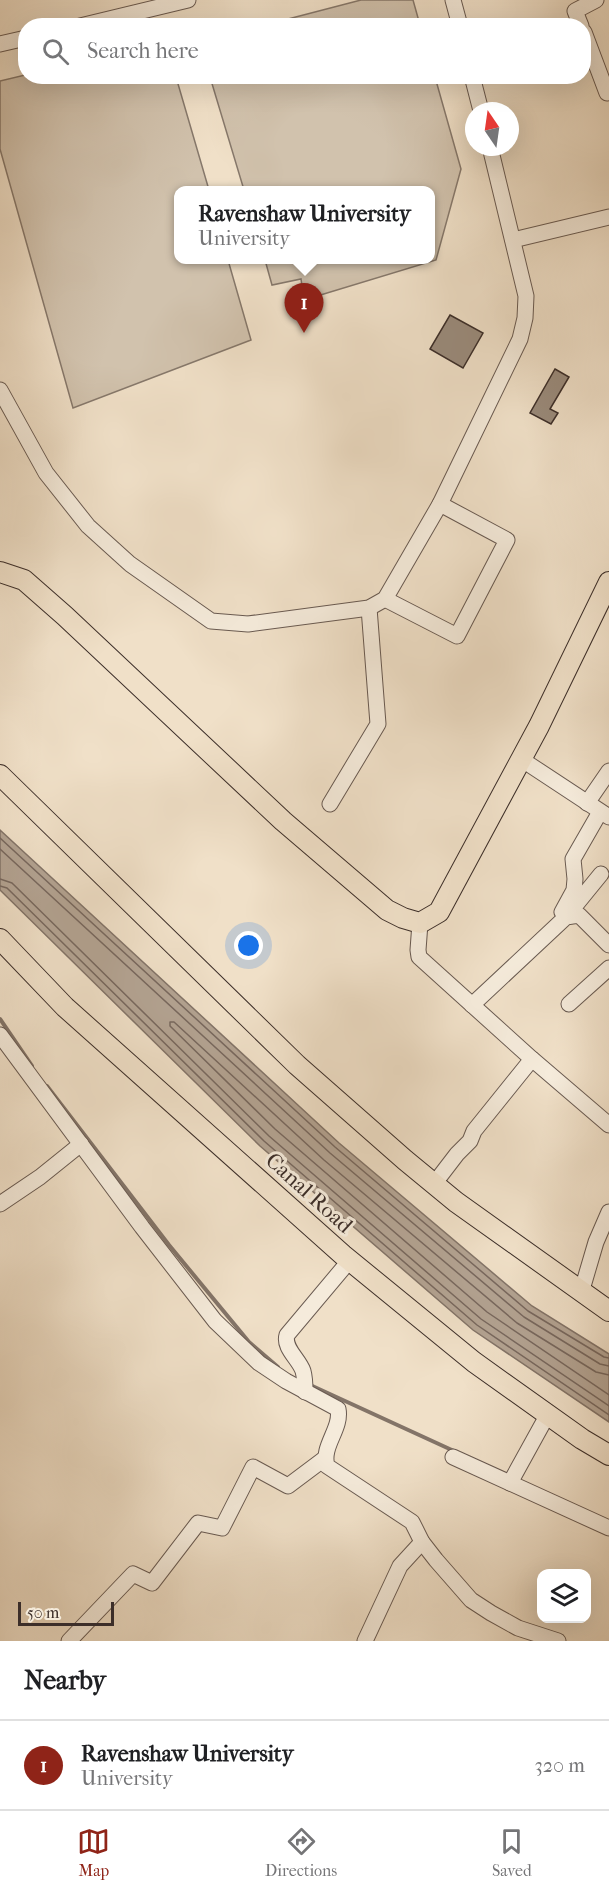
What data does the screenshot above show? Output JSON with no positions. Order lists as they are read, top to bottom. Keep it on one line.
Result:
{"streets":{"main road":["Canal Road"]},"scale_bar":"50 m","north":"top","page":{"search":"Search here","popup":["Ravenshaw University","University"],"pins":"1","scale":"50 m","heading":"Nearby","list":[{"mark":"1","name":"Ravenshaw University","note":"University","value":"320 m"}],"nav":["Map","Directions","Saved"]}}
